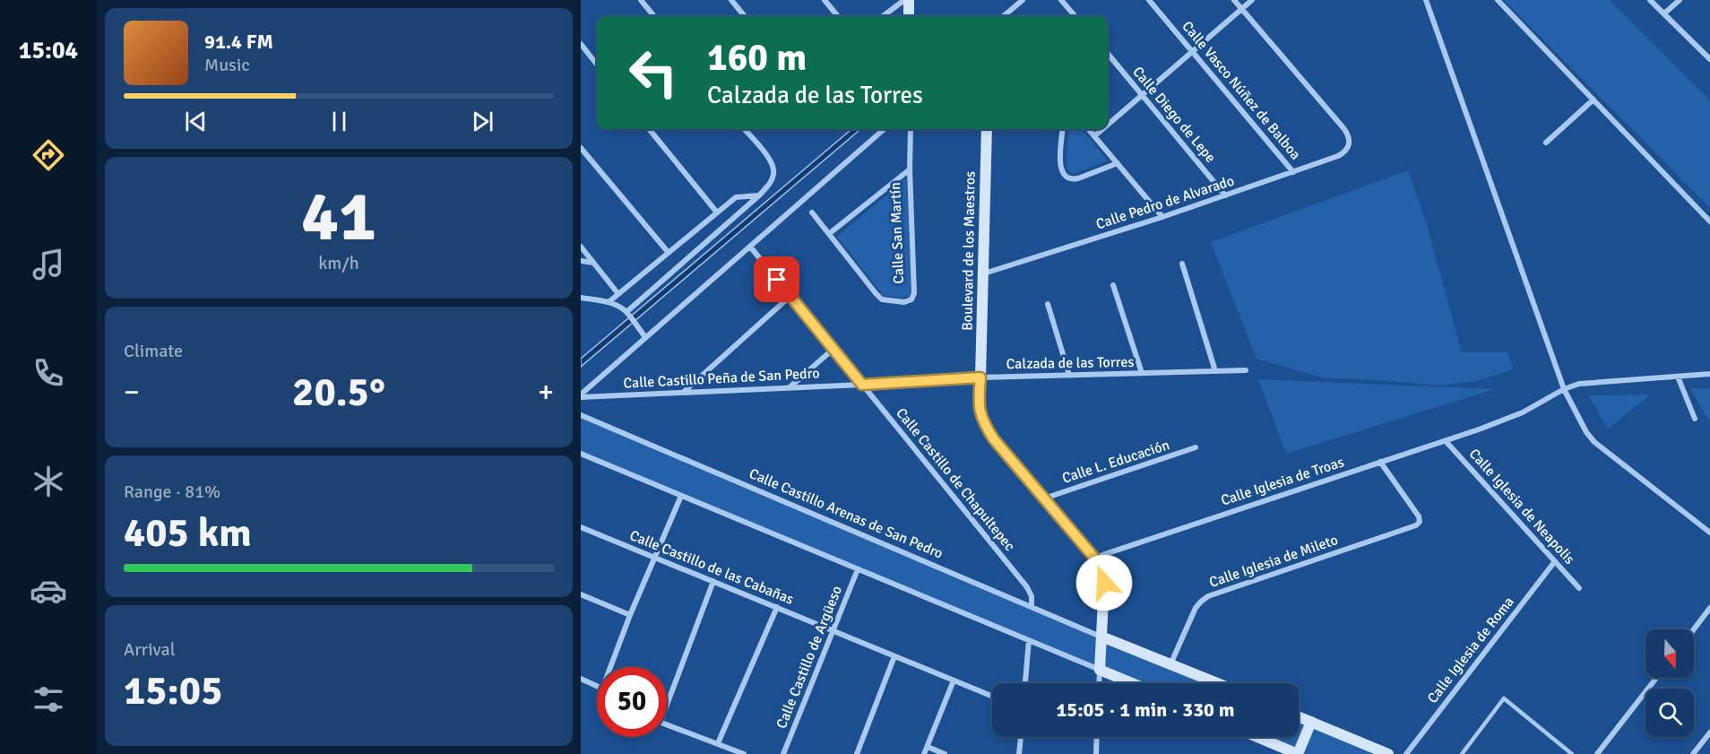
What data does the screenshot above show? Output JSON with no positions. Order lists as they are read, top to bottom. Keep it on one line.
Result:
{"streets":{"main road":["Boulevard de los Maestros"],"street":["Calle Vasco Núñez de Balboa","Calle Diego de Lepe","Calle Pedro de Alvarado","Calle San Martín","Calzada de las Torres","Calle Castillo Peña de San Pedro","Calle L. Educación","Calle Castillo de Chapultepec","Calle Iglesia de Troas","Calle Iglesia de Neapolis","Calle Castillo Arenas de San Pedro","Calle Iglesia de Mileto","Calle Castillo de las Cabañas","Calle Iglesia de Roma","Calle Castillo de Argüeso"]},"crossings":[["Calle Vasco Núñez de Balboa","Calle Pedro de Alvarado"],["Calle Diego de Lepe","Calle Pedro de Alvarado"],["Calle Pedro de Alvarado","Boulevard de los Maestros"],["Boulevard de los Maestros","Calzada de las Torres"],["Boulevard de los Maestros","Calle L. Educación"],["Boulevard de los Maestros","Calle Iglesia de Troas"],["Boulevard de los Maestros","Calle Castillo Arenas de San Pedro"],["Calzada de las Torres","Calle Castillo Peña de San Pedro"],["Calzada de las Torres","Calle Castillo de Chapultepec"],["Calle Castillo Peña de San Pedro","Calle Castillo de Chapultepec"],["Calle Castillo de Chapultepec","Calle Castillo Arenas de San Pedro"],["Calle Iglesia de Troas","Calle Iglesia de Neapolis"],["Calle Iglesia de Troas","Calle Iglesia de Mileto"],["Calle Iglesia de Neapolis","Calle Iglesia de Roma"],["Calle Castillo de las Cabañas","Calle Castillo de Argüeso"]],"north":"bottom","page":{"tabs":"15:04","turn":["160 m","Calzada de las Torres"],"song":["91.4 FM","Music"],"tile":[["41","km/h"],"Climate",["Range · 81%","405 km"],["Arrival","15:05"]],"heat":["−","20.5°","+"],"limit":"50","trip":"15:05 · 1 min · 330 m"}}
